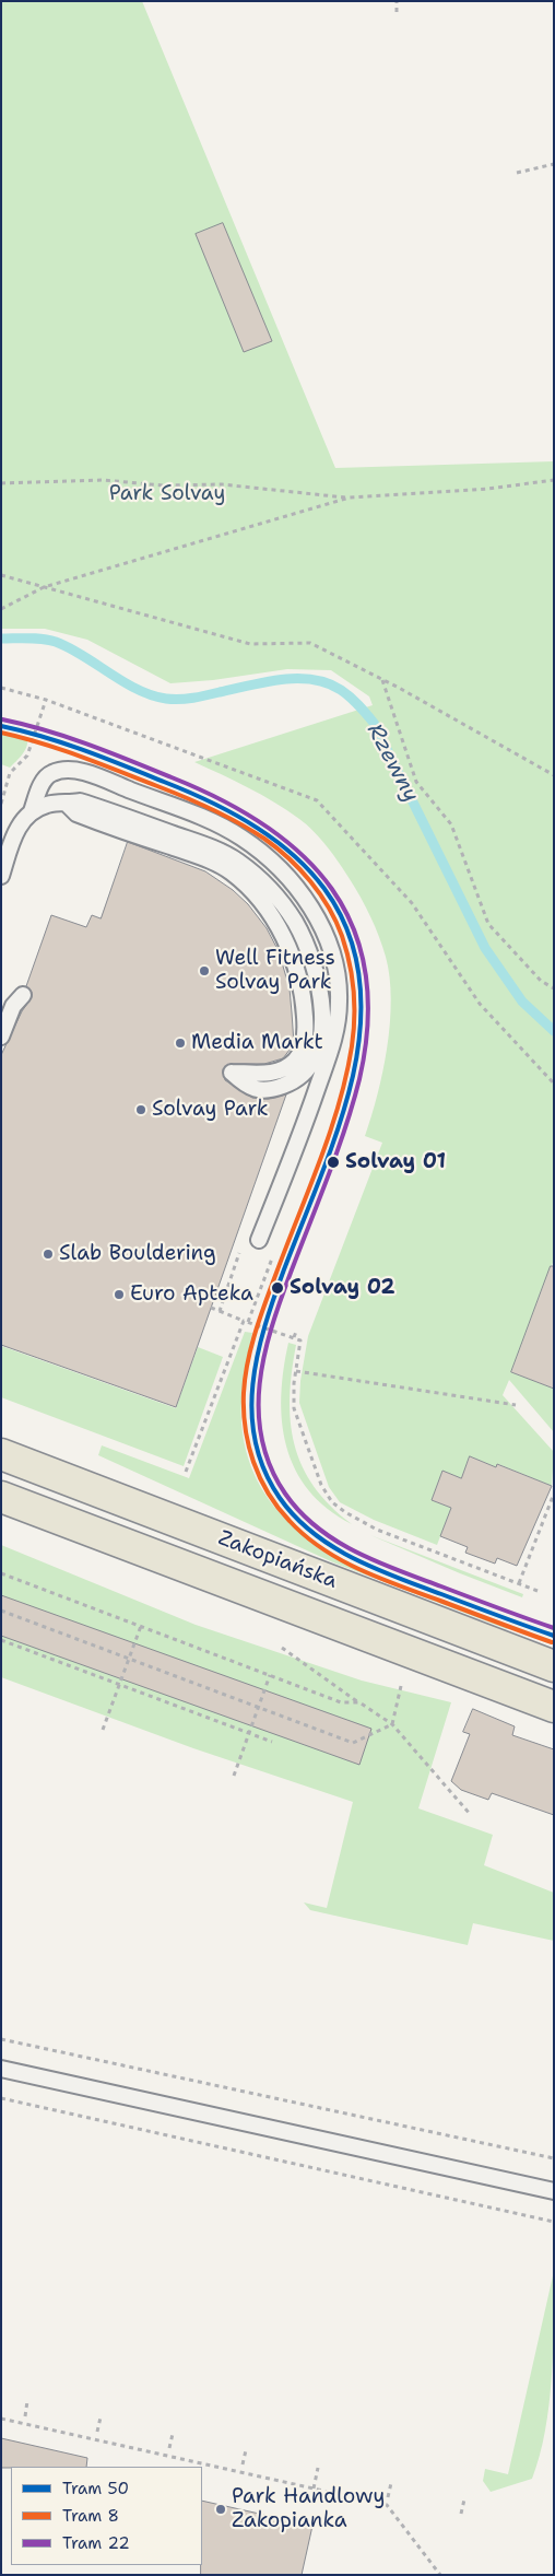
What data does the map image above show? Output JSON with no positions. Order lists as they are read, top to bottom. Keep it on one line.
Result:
{"streets":{"main road":["Zakopiańska"]},"water":["Rzewny"],"parks":["Park Solvay"],"places":["Well Fitness Solvay Park","Media Markt","Solvay Park","Solvay 01","Slab Bouldering","Solvay 02","Euro Apteka","Park Handlowy Zakopianka"],"lines":["tram line 22","tram line 50","tram line 8"],"legend":["Tram 50","Tram 8","Tram 22"]}
